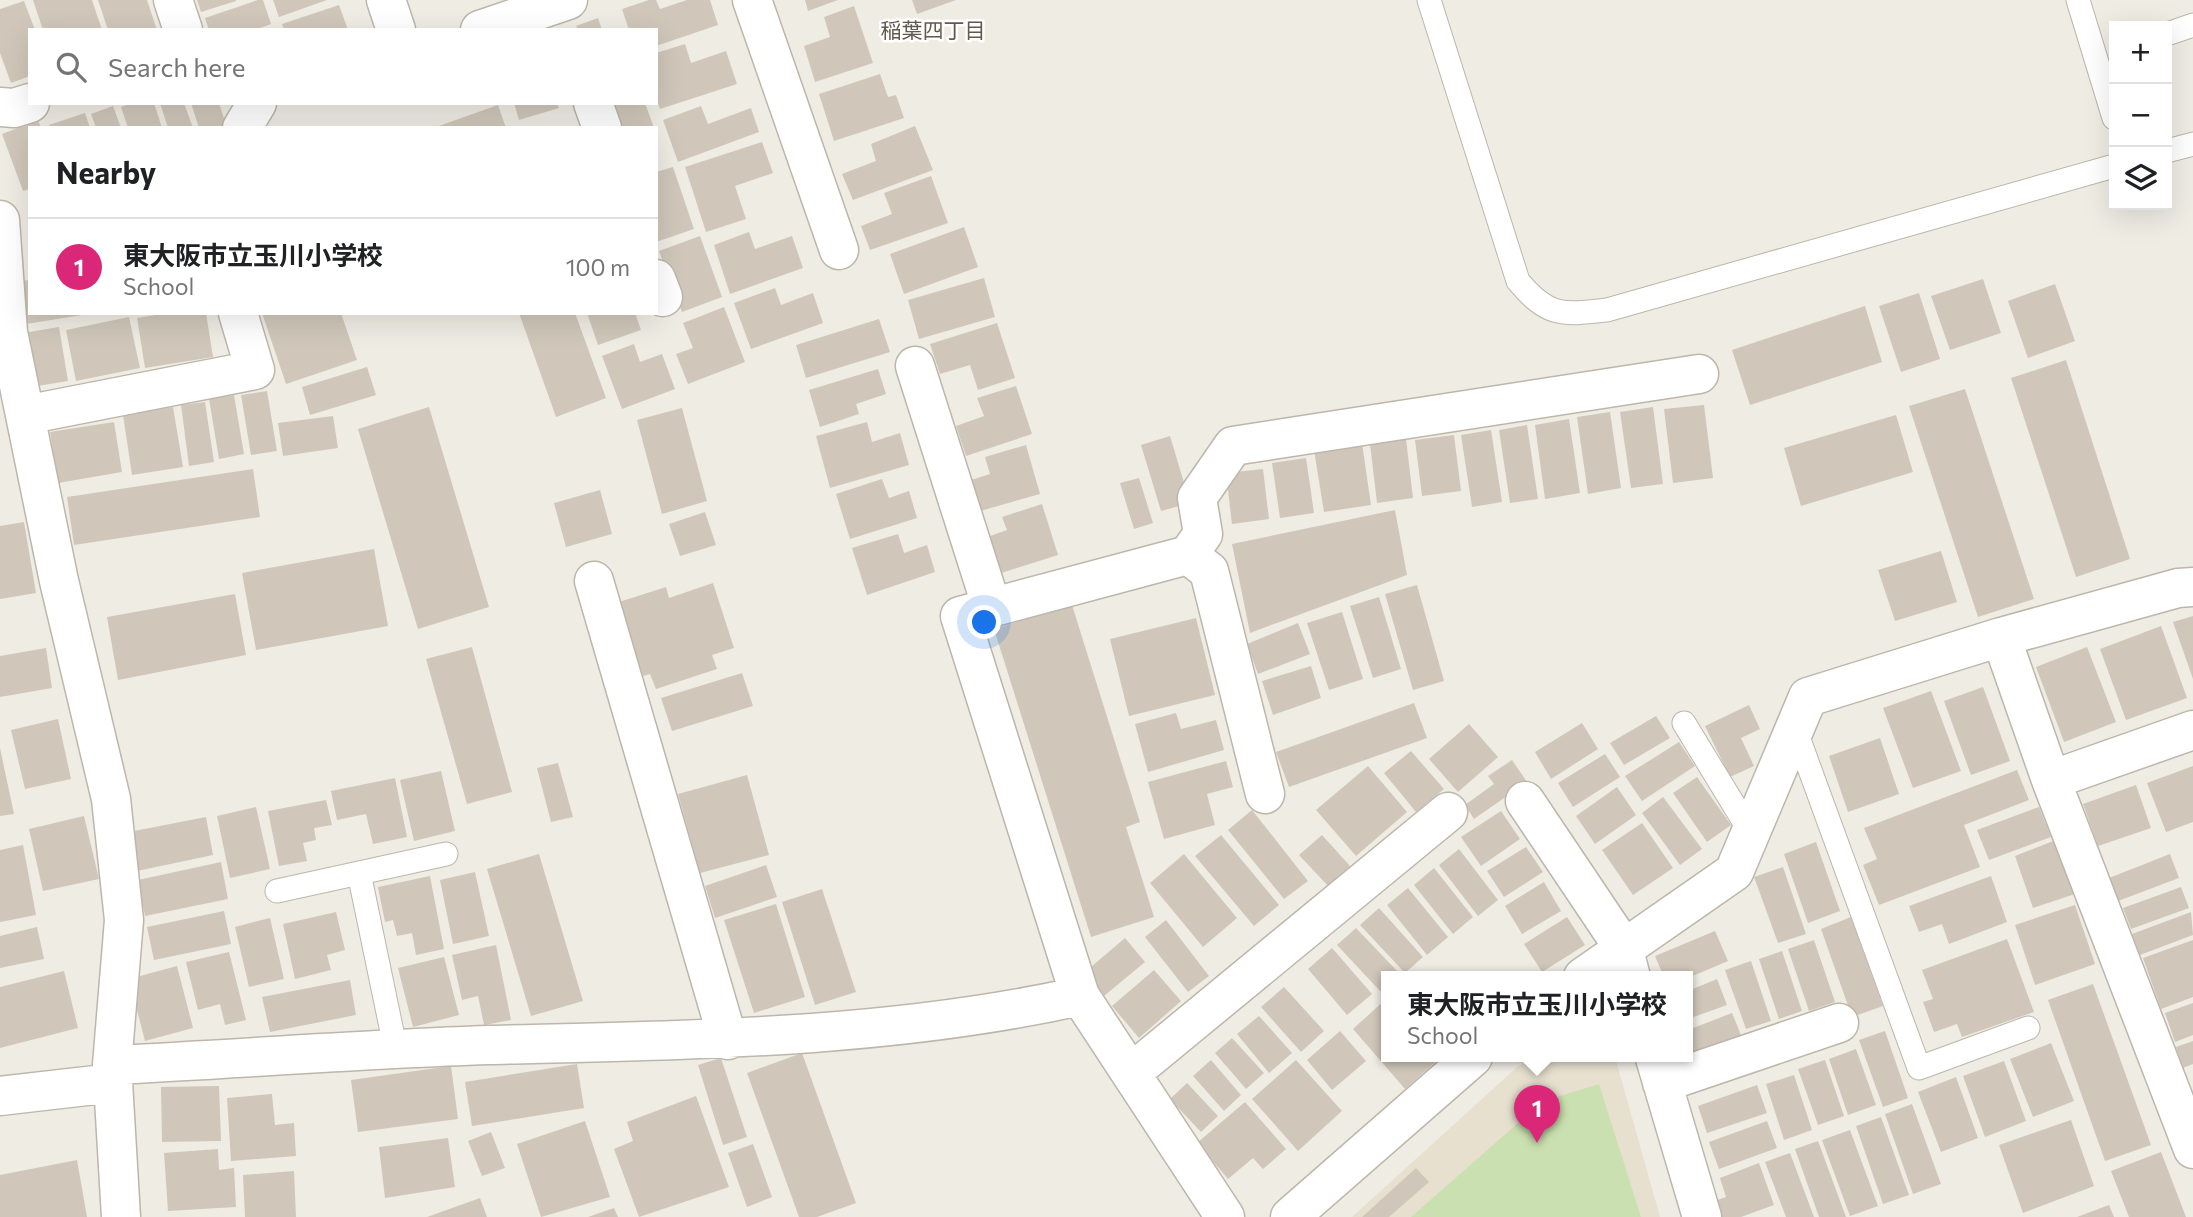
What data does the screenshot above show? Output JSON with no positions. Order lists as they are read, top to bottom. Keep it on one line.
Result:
{"districts":["稲葉四丁目"],"page":{"map_buttons":["+","−"],"search":"Search here","heading":"Nearby","list":[{"mark":"1","name":"東大阪市立玉川小学校","note":"School","value":"100 m"}],"popup":["東大阪市立玉川小学校","School"],"pins":"1"}}
